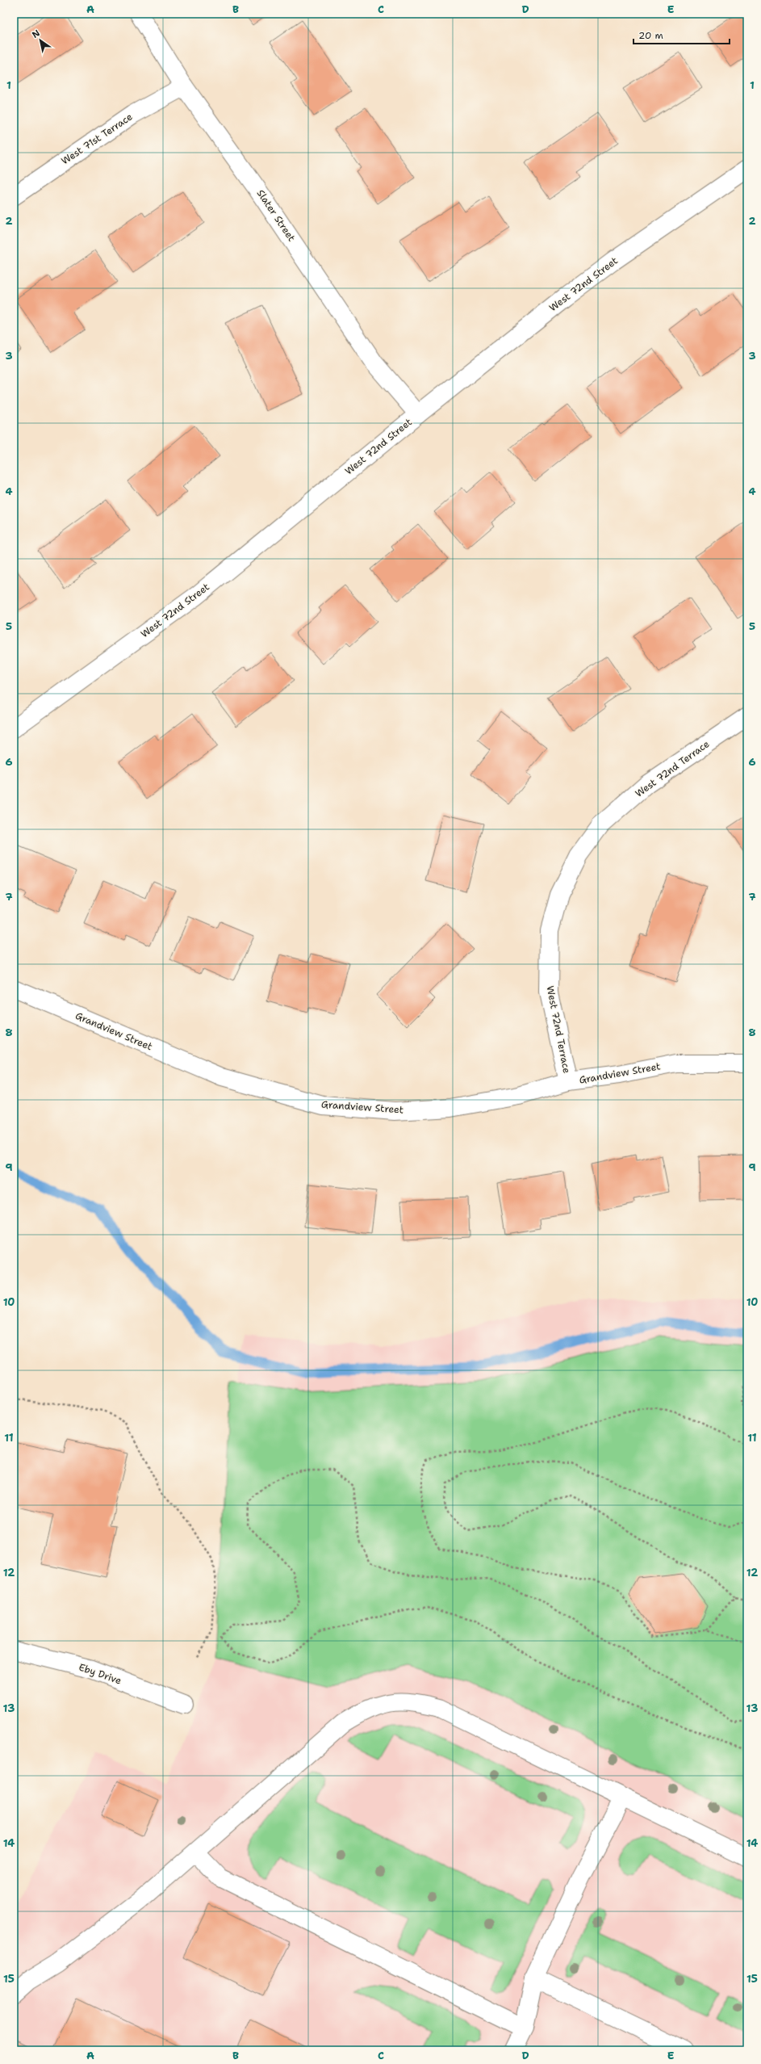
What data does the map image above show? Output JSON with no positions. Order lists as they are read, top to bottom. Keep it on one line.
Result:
{"streets":{"street":["West 71st Terrace","Slater Street","West 72nd Street","West 72nd Terrace","Grandview Street","Eby Drive"]},"crossings":[["West 71st Terrace","Slater Street"],["Slater Street","West 72nd Street"],["West 72nd Terrace","Grandview Street"]],"scale_bar":"20 m","north":"top left","grid":{"columns":["A","B","C","D","E"],"rows":["1","2","3","4","5","6","7","8","9","10","11","12","13","14","15"]}}
